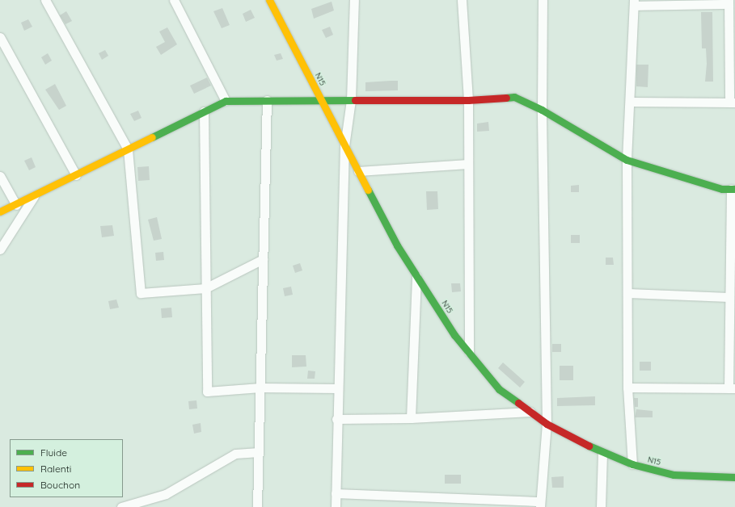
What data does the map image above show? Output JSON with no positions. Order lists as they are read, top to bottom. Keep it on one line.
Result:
{"streets":{"street":["N15"]},"legend":["Fluide","Ralenti","Bouchon"]}
